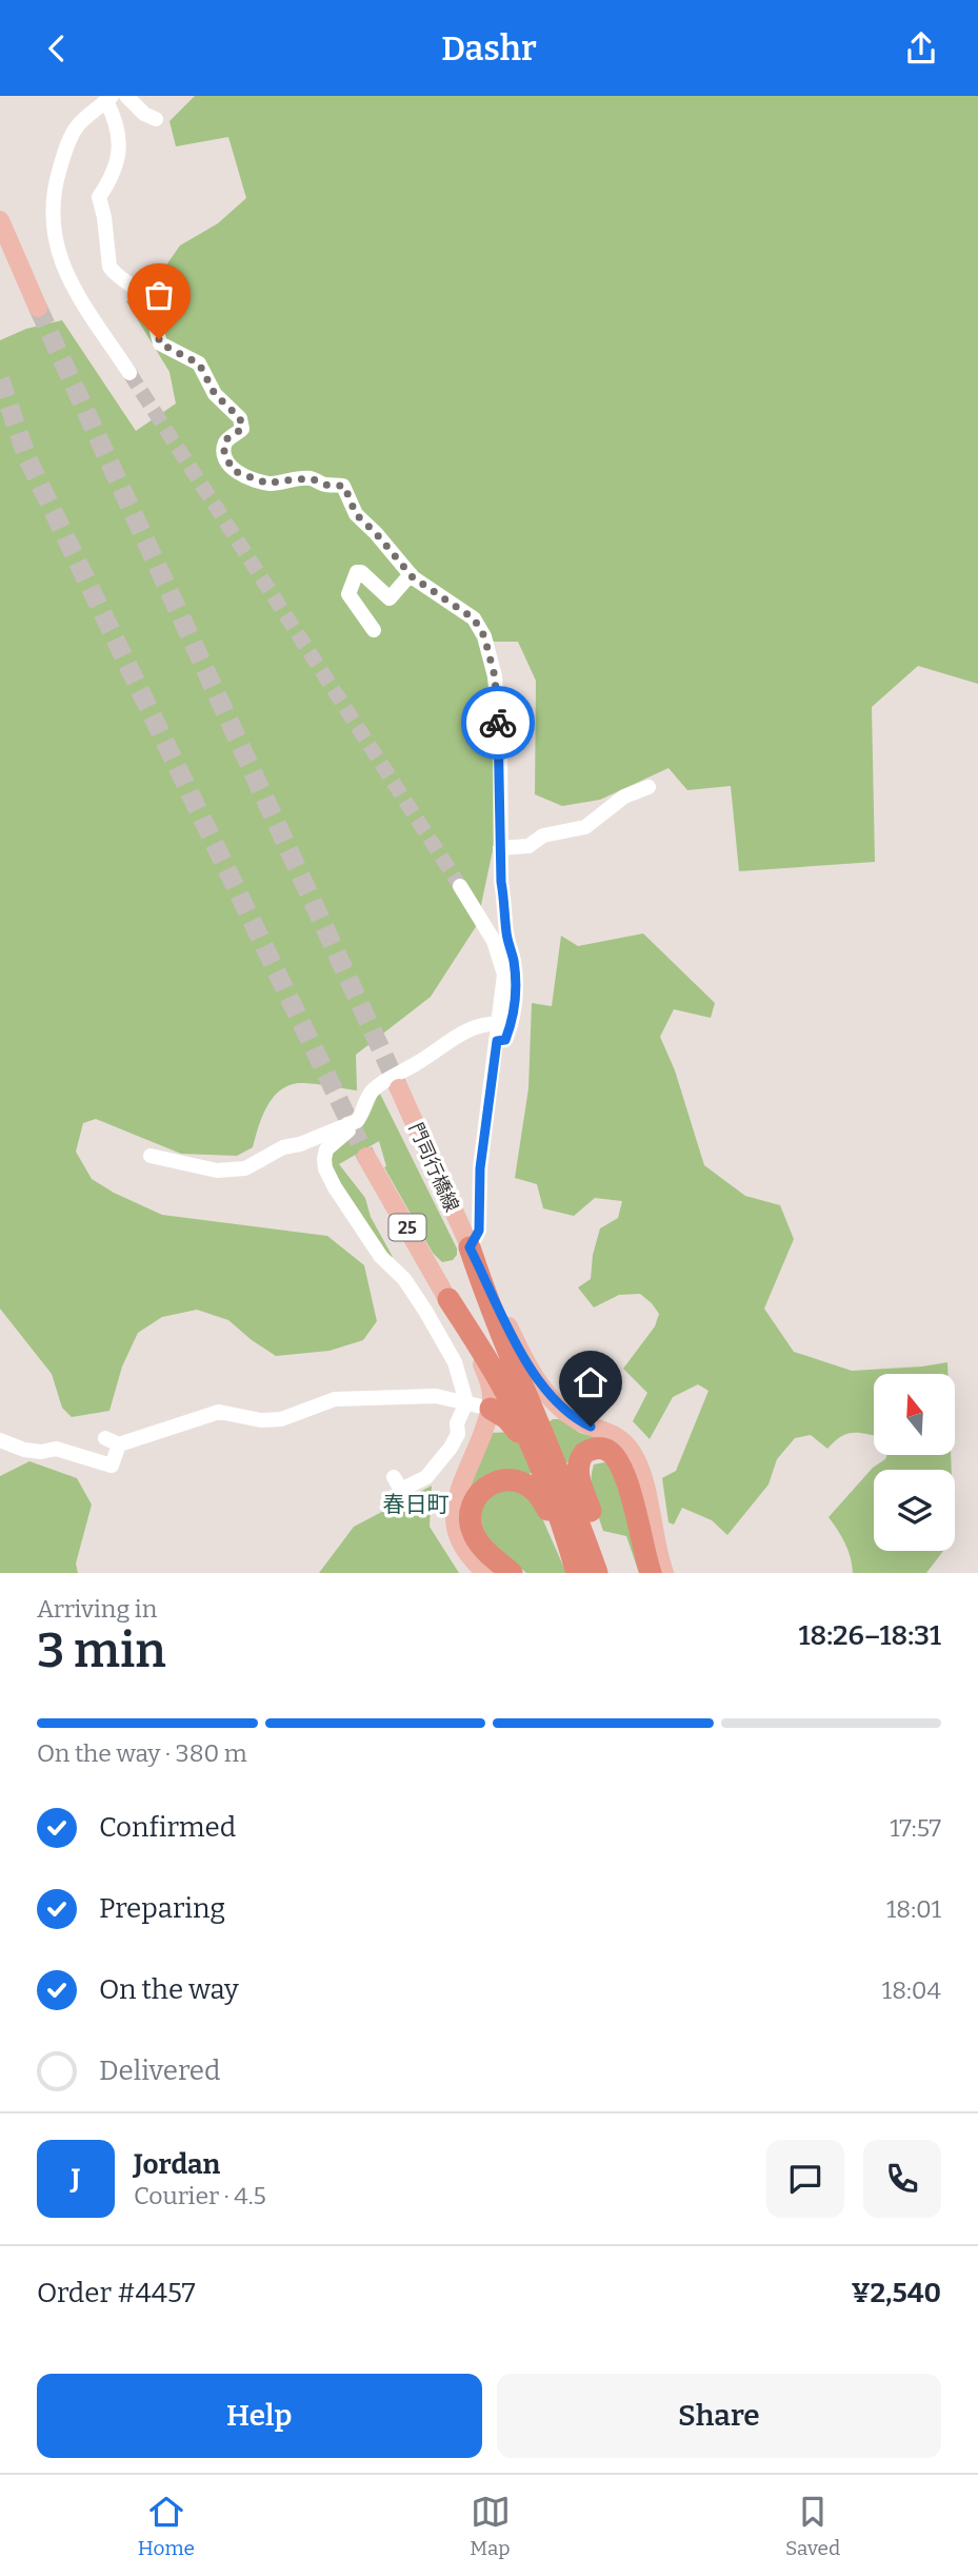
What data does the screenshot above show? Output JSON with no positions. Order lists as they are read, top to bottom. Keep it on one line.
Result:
{"streets":{"main road":["門司行橋線","25"]},"districts":["春日町"],"north":"top","page":{"header":"Dashr","heading":["3 min","Arriving in","18:26–18:31"],"panel":["Jordan","Courier · 4.5","Order #4457","¥2,540"],"bar":"On the way · 380 m","list":[["Confirmed","17:57"],["Preparing","18:01"],["On the way","18:04"],"Delivered"],"round":"J","buttons":["Help","Share"],"tabs":["Home","Map","Saved"]}}
